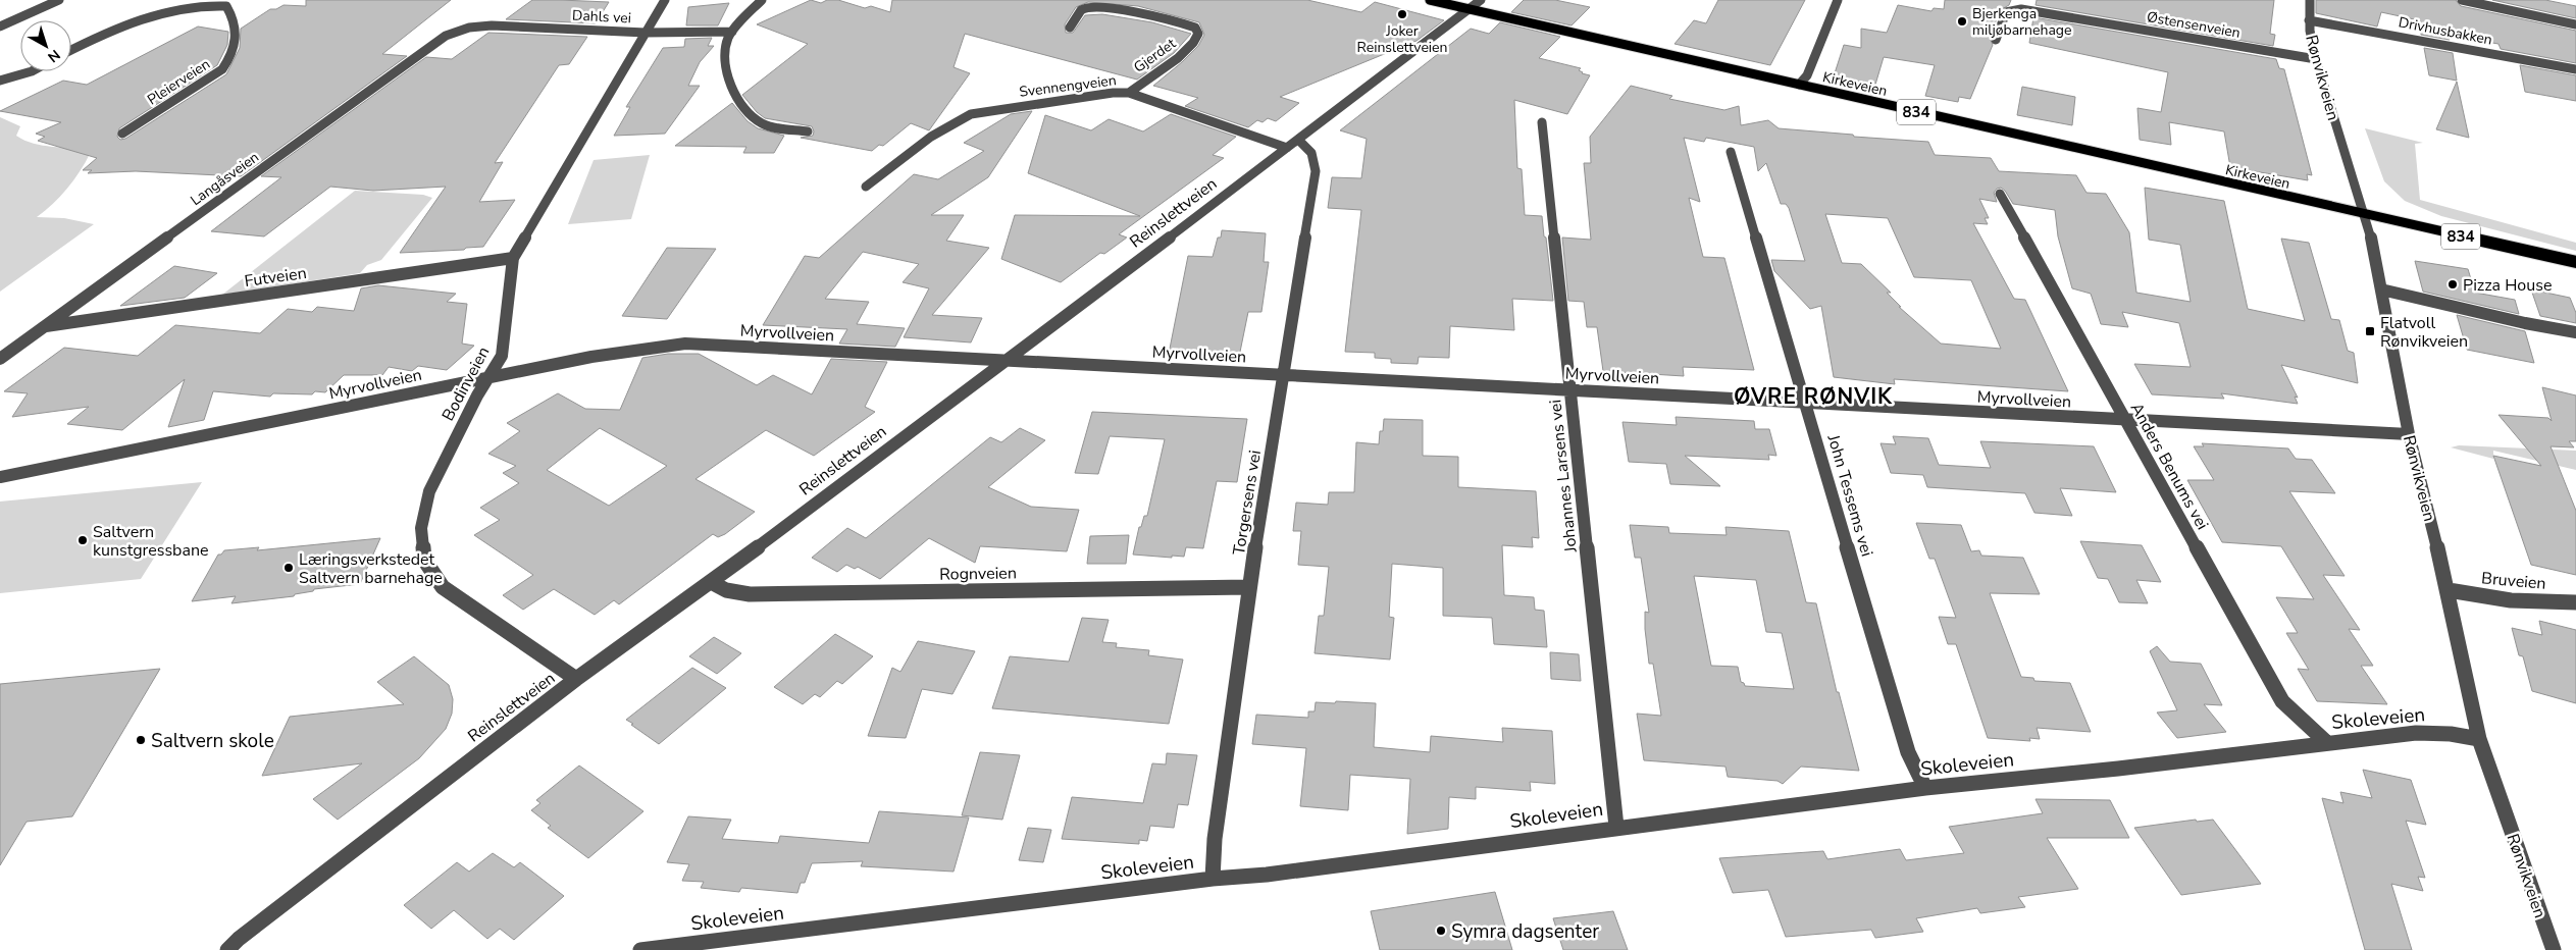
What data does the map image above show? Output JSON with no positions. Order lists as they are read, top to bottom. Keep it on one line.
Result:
{"streets":{"main road":["Kirkeveien","834"],"street":["Dahls vei","Østensenveien","Drivhusbakken","Gjerdet","Rønvikveien","Pleierveien","Svennengveien","Langåsveien","Reinslettveien","Futveien","Myrvollveien","Bodinveien","Anders Benums vei","Johannes Larsens vei","John Tessems vei","Torgersens vei","Rognveien","Bruveien","Skoleveien"]},"crossings":[["Dahls vei","Langåsveien"],["Dahls vei","Bodinveien"],["Østensenveien","Rønvikveien"],["Drivhusbakken","Rønvikveien"],["Gjerdet","Svennengveien"],["Rønvikveien","Kirkeveien"],["Rønvikveien","834"],["Rønvikveien","Myrvollveien"],["Rønvikveien","Bruveien"],["Rønvikveien","Skoleveien"],["Kirkeveien","834"],["Kirkeveien","Reinslettveien"],["Svennengveien","Reinslettveien"],["Langåsveien","Futveien"],["Reinslettveien","Myrvollveien"],["Reinslettveien","Bodinveien"],["Reinslettveien","Torgersens vei"],["Reinslettveien","Rognveien"],["Futveien","Bodinveien"],["Myrvollveien","Bodinveien"],["Myrvollveien","Anders Benums vei"],["Myrvollveien","Johannes Larsens vei"],["Myrvollveien","John Tessems vei"],["Myrvollveien","Torgersens vei"],["Anders Benums vei","Skoleveien"],["Johannes Larsens vei","Skoleveien"],["John Tessems vei","Skoleveien"],["Torgersens vei","Rognveien"],["Torgersens vei","Skoleveien"]],"districts":["ØVRE RØNVIK"],"places":{"other":["Joker Reinslettveien","Bjerkenga miljøbarnehage","Pizza House","Saltvern kunstgressbane","Læringsverkstedet Saltvern barnehage","Saltvern skole","Symra dagsenter"],"transit":["Flatvoll Rønvikveien"]},"north":"bottom right"}
